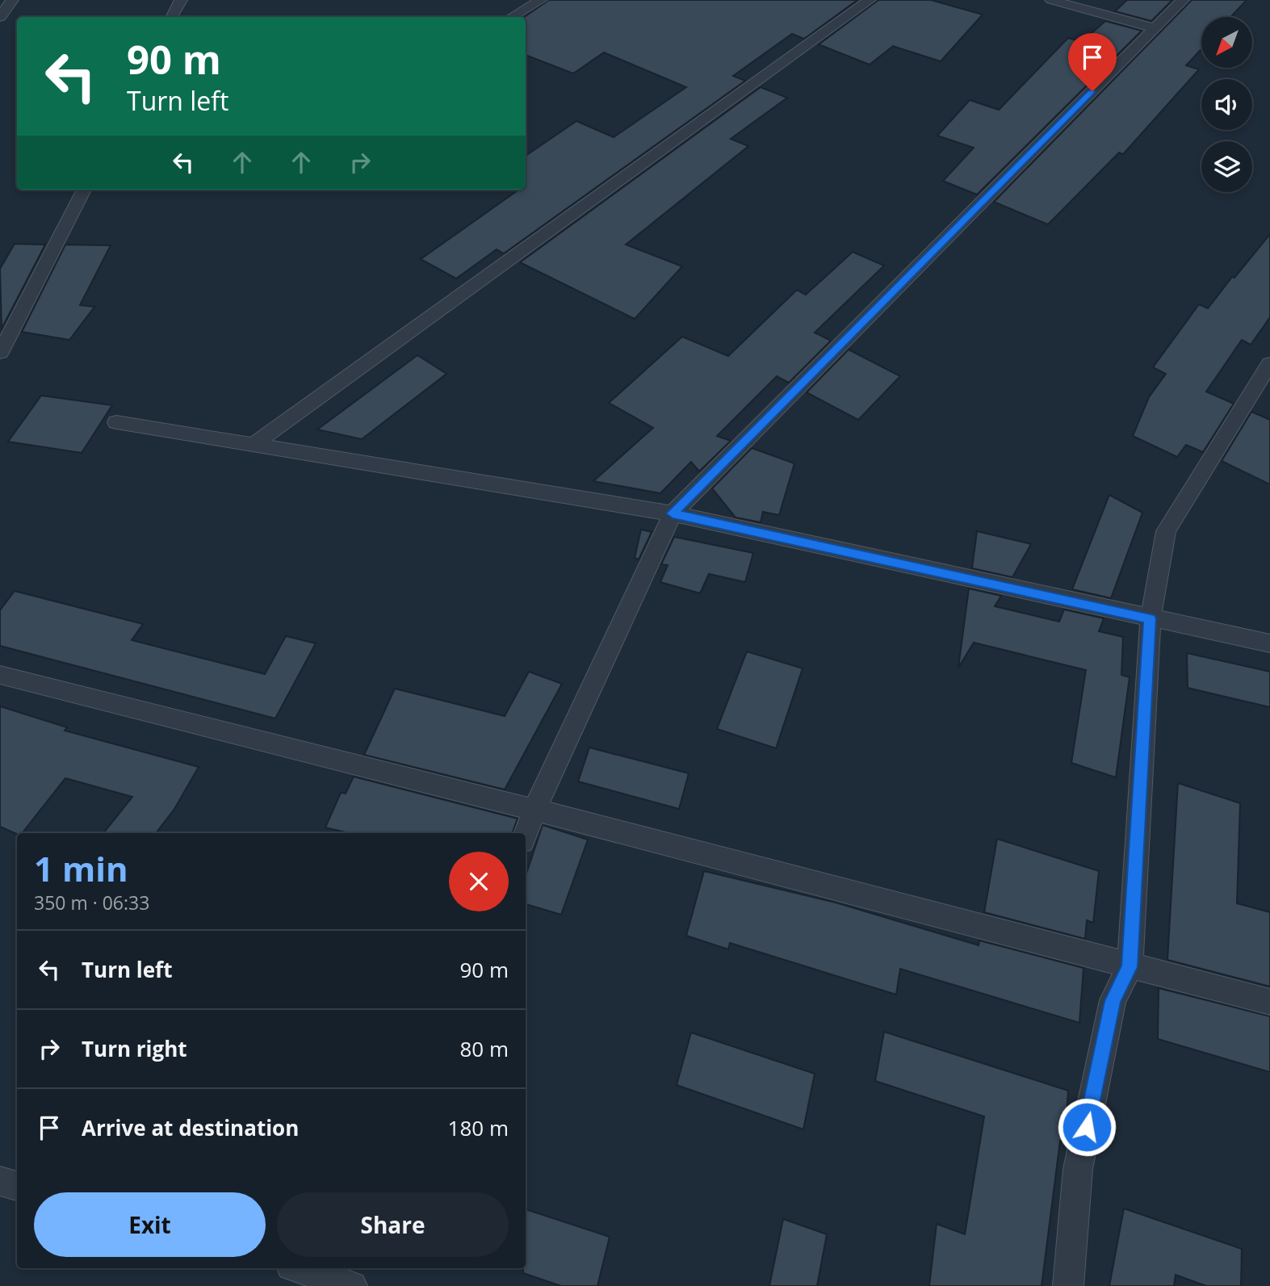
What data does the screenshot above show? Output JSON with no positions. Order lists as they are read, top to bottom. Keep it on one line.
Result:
{"north":"bottom left","page":{"turn":["90 m","Turn left"],"heading":["1 min","350 m · 06:33"],"list":[{"name":"Turn left","value":"90 m"},{"name":"Turn right","value":"80 m"},{"name":"Arrive at destination","value":"180 m"}],"buttons":["Exit","Share"]}}
